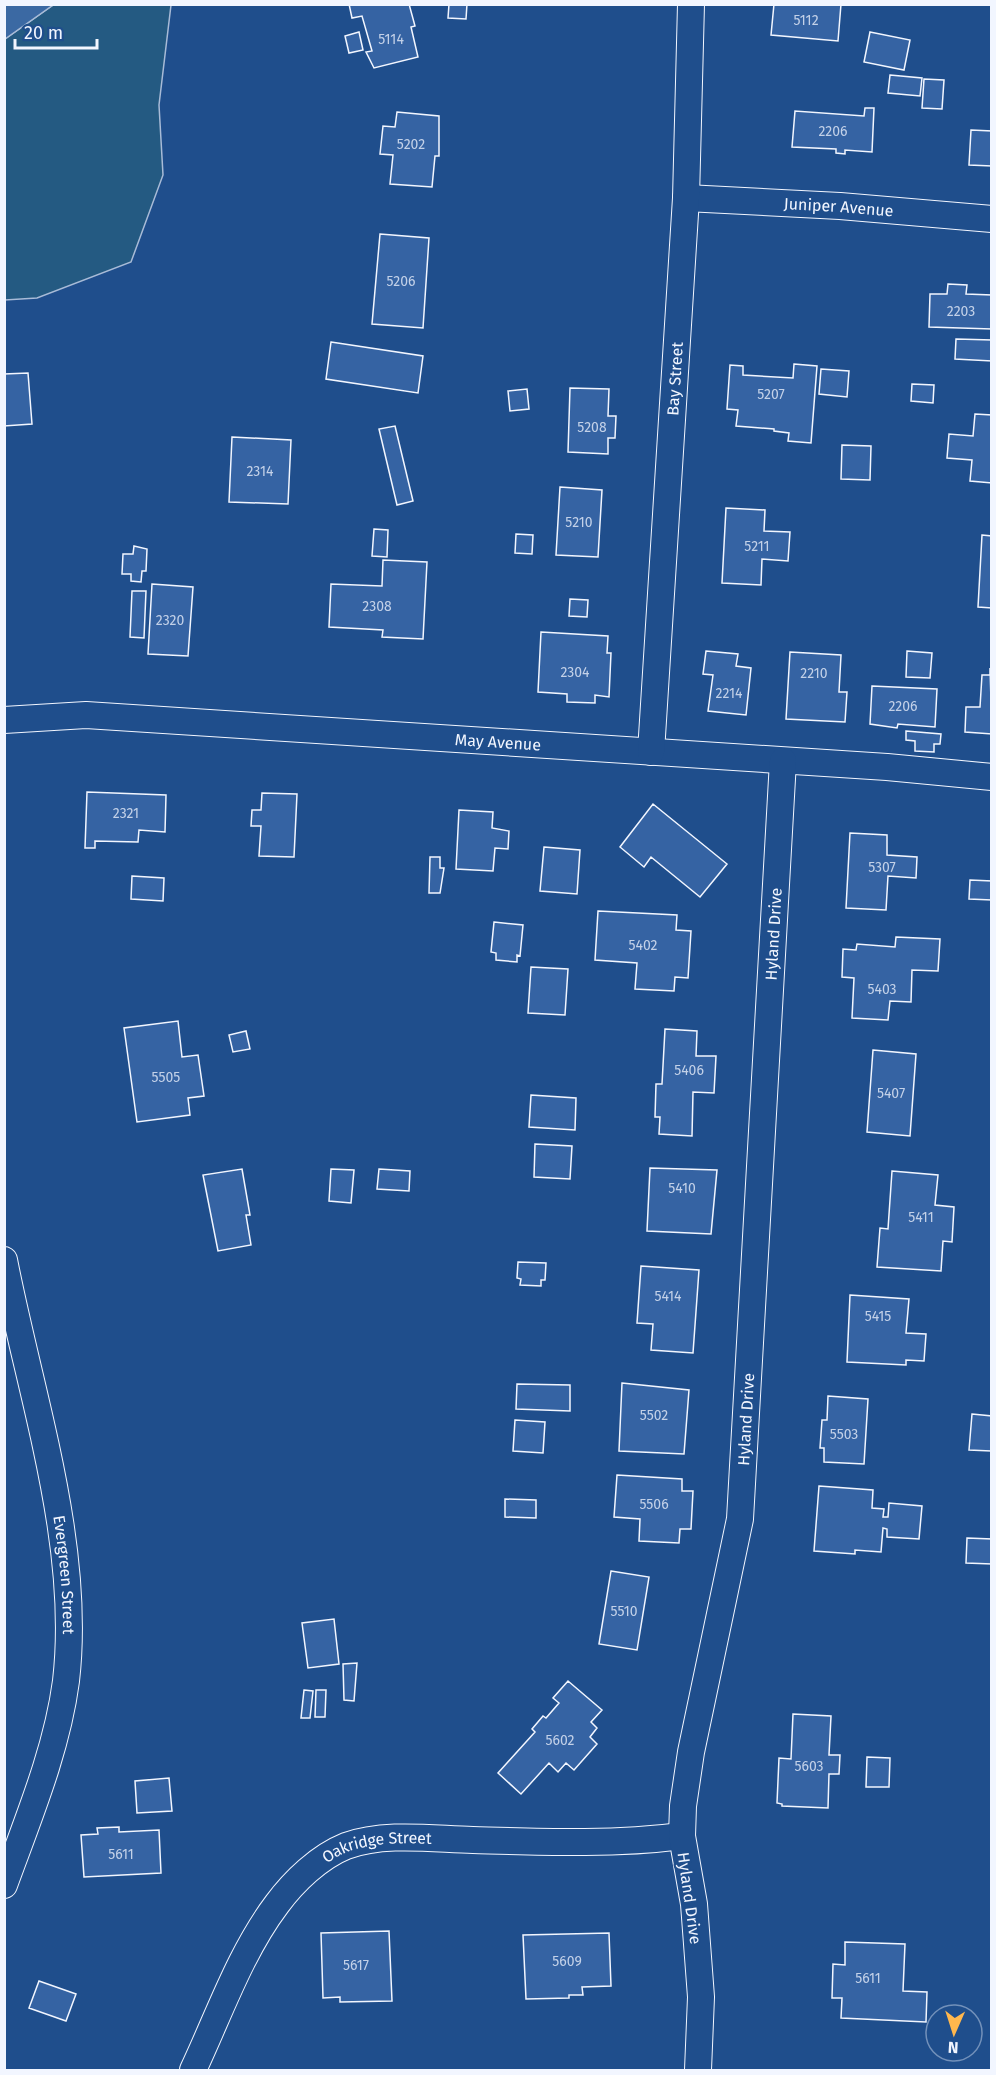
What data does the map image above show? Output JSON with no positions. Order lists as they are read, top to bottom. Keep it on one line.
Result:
{"streets":{"street":["Juniper Avenue","Bay Street","May Avenue","Hyland Drive","Evergreen Street","Oakridge Street"]},"crossings":[["Juniper Avenue","Bay Street"],["Bay Street","May Avenue"],["May Avenue","Hyland Drive"],["Hyland Drive","Oakridge Street"]],"house_numbers":["5112","5114","2206","5202","5206","2203","5207","5208","2314","5210","5211","2308","2320","2304","2210","2214","2206","2321","5307","5402","5403","5406","5505","5407","5410","5411","5414","5415","5502","5503","5506","5510","5602","5603","5611","5609","5617","5611"],"scale_bar":"20 m","north":"bottom"}
